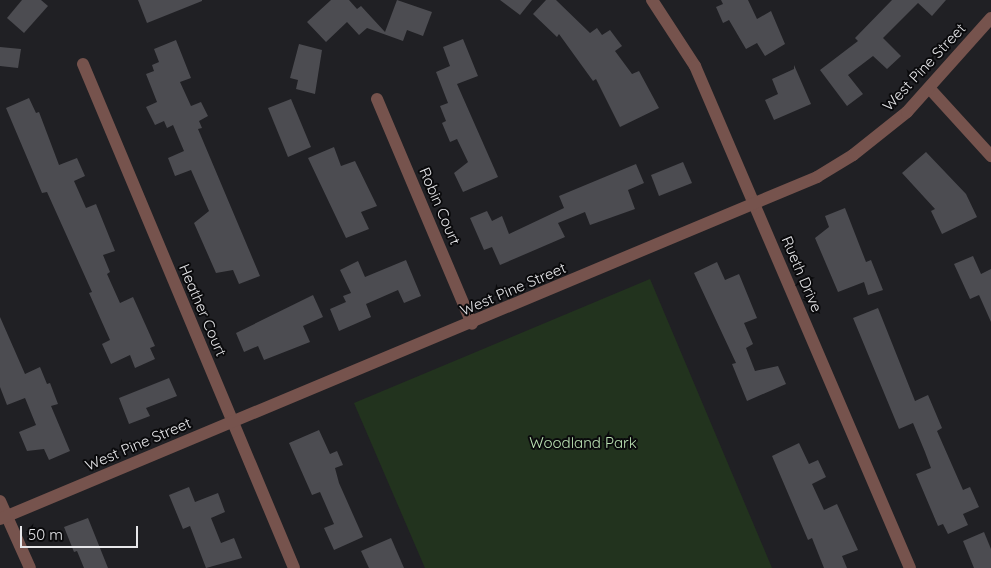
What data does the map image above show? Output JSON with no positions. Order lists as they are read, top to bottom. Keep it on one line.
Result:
{"streets":{"street":["West Pine Street","Robin Court","Rueth Drive","Heather Court"]},"crossings":[["West Pine Street","Robin Court"],["West Pine Street","Rueth Drive"],["West Pine Street","Heather Court"]],"parks":["Woodland Park"],"scale_bar":"50 m"}
